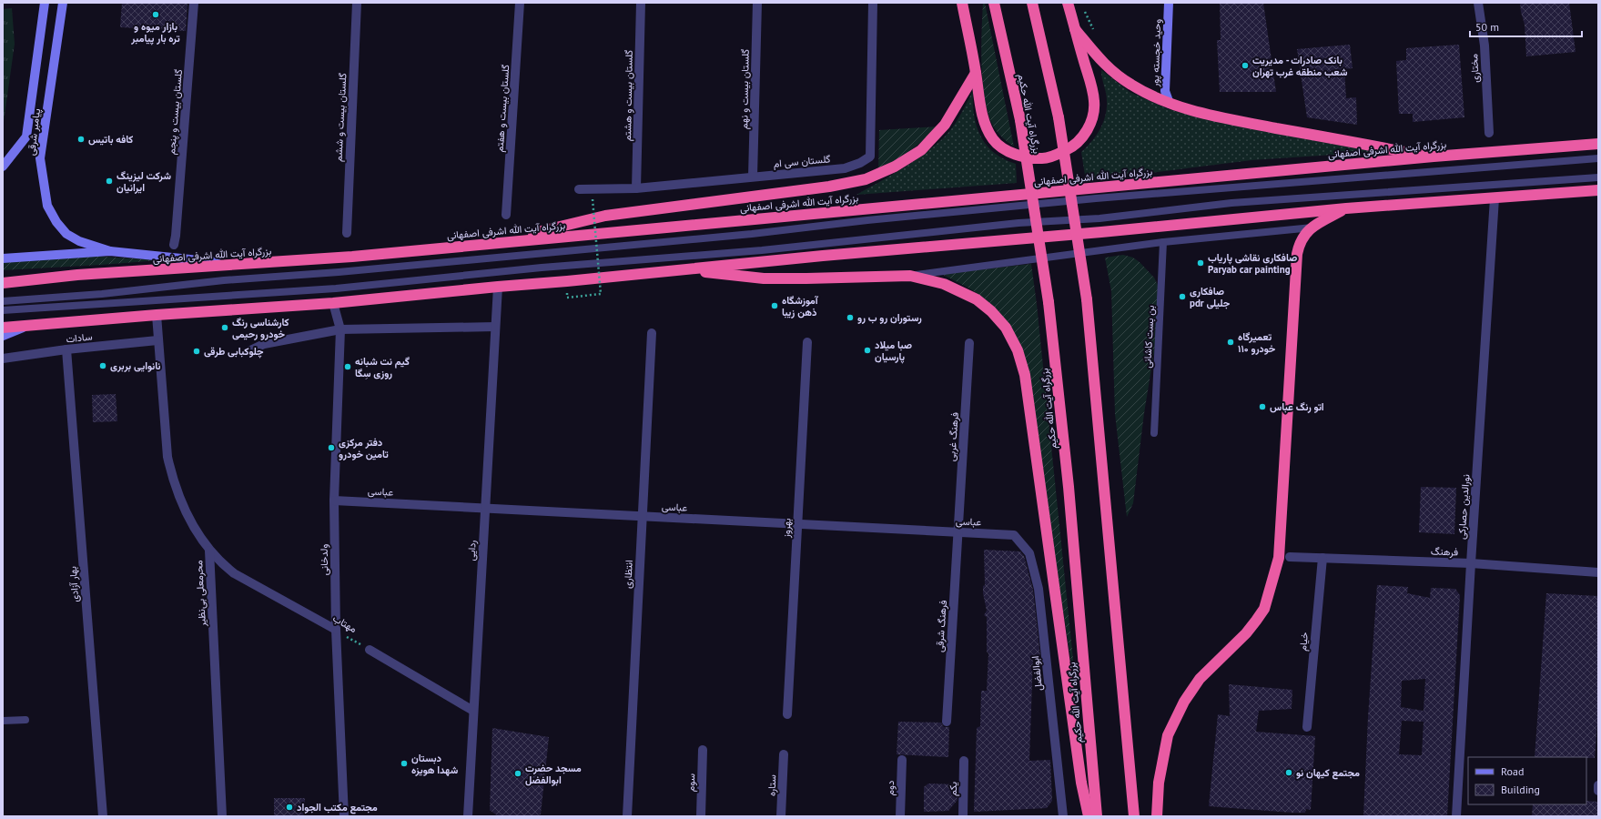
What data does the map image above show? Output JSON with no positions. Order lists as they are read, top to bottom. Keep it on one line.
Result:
{"streets":{"highway":["بزرگراه آیت الله حکیم","بزرگراه آیت الله اشرفی اصفهانی"],"street":["وحید خجسته پور","مختاری","گلستان بیست و نهم","گلستان بیست و هشتم","گلستان بیست و هفتم","گلستان بیست و پنجم","گلستان بیست و ششم","پیامبر شرقی","گلستان سی ام","سادات","فرهنگ غربی","عباسی","نورالدین حصارکی","بهروز","ردایی","فرهنگ","ولدخانی","انتظاری","بهار آزادی","محرمعلی بی‌نظیر","مهتاب","فرهنگ شرقی","خیام","ابوالفضل","سوم","ستاره","دوم","یکم"],"lane":["بن بست کاشانی"]},"crossings":[["گلستان بیست و نهم","گلستان سی ام"],["گلستان بیست و هشتم","گلستان سی ام"],["سادات","بهار آزادی"],["سادات","محرمعلی بی‌نظیر"],["فرهنگ غربی","عباسی"],["فرهنگ غربی","فرهنگ شرقی"],["عباسی","بهروز"],["عباسی","ردایی"],["عباسی","ولدخانی"],["عباسی","انتظاری"],["عباسی","فرهنگ شرقی"],["عباسی","ابوالفضل"],["نورالدین حصارکی","فرهنگ"],["فرهنگ","خیام"],["ولدخانی","مهتاب"],["محرمعلی بی‌نظیر","مهتاب"]],"places":["بازار میوه و تره بار پیامبر","بانک صادرات - مدیریت شعب منطقه غرب تهران","کافه باتیس","شرکت لیزینگ ایرانیان","صافکاری نقاشی پاریاب Paryab car painting","صافکاری pdr جلیلی","آموزشگاه ذهن زیبا","رستوران رو ب رو","کارشناسی رنگ خودرو رحیمی","تعمیرگاه خودرو ۱۱۰","صبا میلاد پارسیان","چلوکبابی طرقی","نانوایی بربری","گیم نت شبانه روزی سِگا","اتو رنگ عباس","دفتر مرکزی تامین خودرو","دبستان شهدا هویزه","مجتمع کیهان نو","مسجد حضرت ابوالفضل","مجتمع مکتب الجواد"],"legend":["Road","Building"],"scale_bar":"50 m"}
